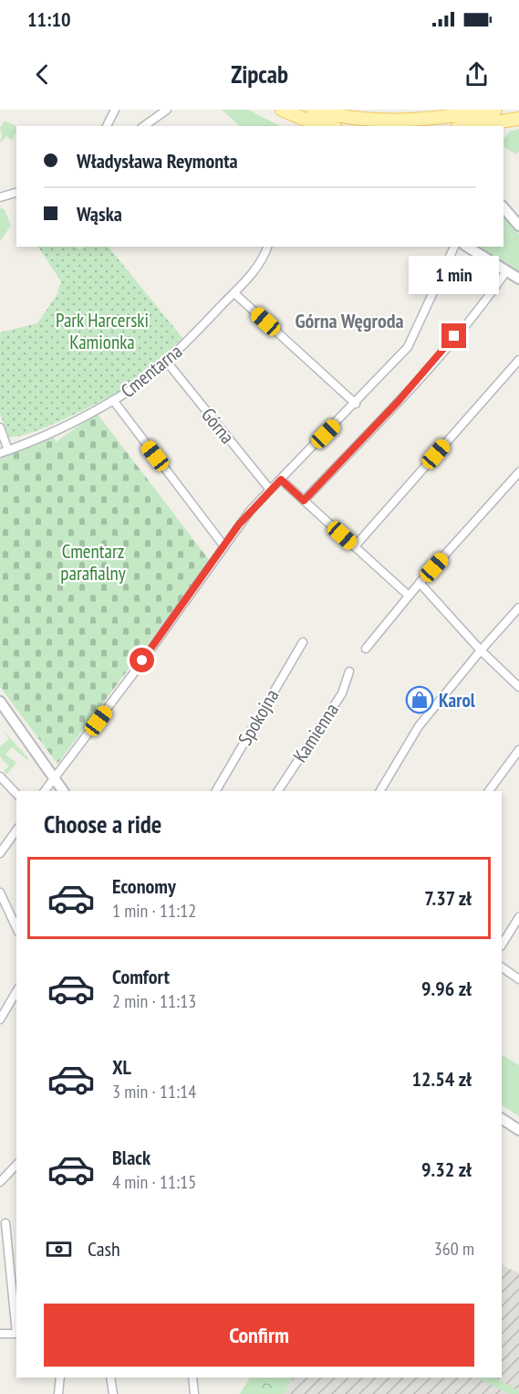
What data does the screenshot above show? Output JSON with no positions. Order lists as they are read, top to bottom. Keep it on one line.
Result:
{"streets":{"street":["Cmentarna","Górna","Spokojna","Kamienna"]},"crossings":[["Cmentarna","Górna"]],"districts":["Górna Węgroda"],"parks":["Park Harcerski Kamionka","Cmentarz parafialny"],"places":{"shop":["Karol"]},"page":{"status":"11:10","header":"Zipcab","banner":["Władysława Reymonta","Wąska"],"bubble":"1 min","heading":"Choose a ride","list":[{"name":"Economy","note":"1 min · 11:12","value":"7.37 zł"},{"name":"Comfort","note":"2 min · 11:13","value":"9.96 zł"},{"name":"XL","note":"3 min · 11:14","value":"12.54 zł"},{"name":"Black","note":"4 min · 11:15","value":"9.32 zł"}],"pay":["Cash","360 m"],"buttons":"Confirm"}}
